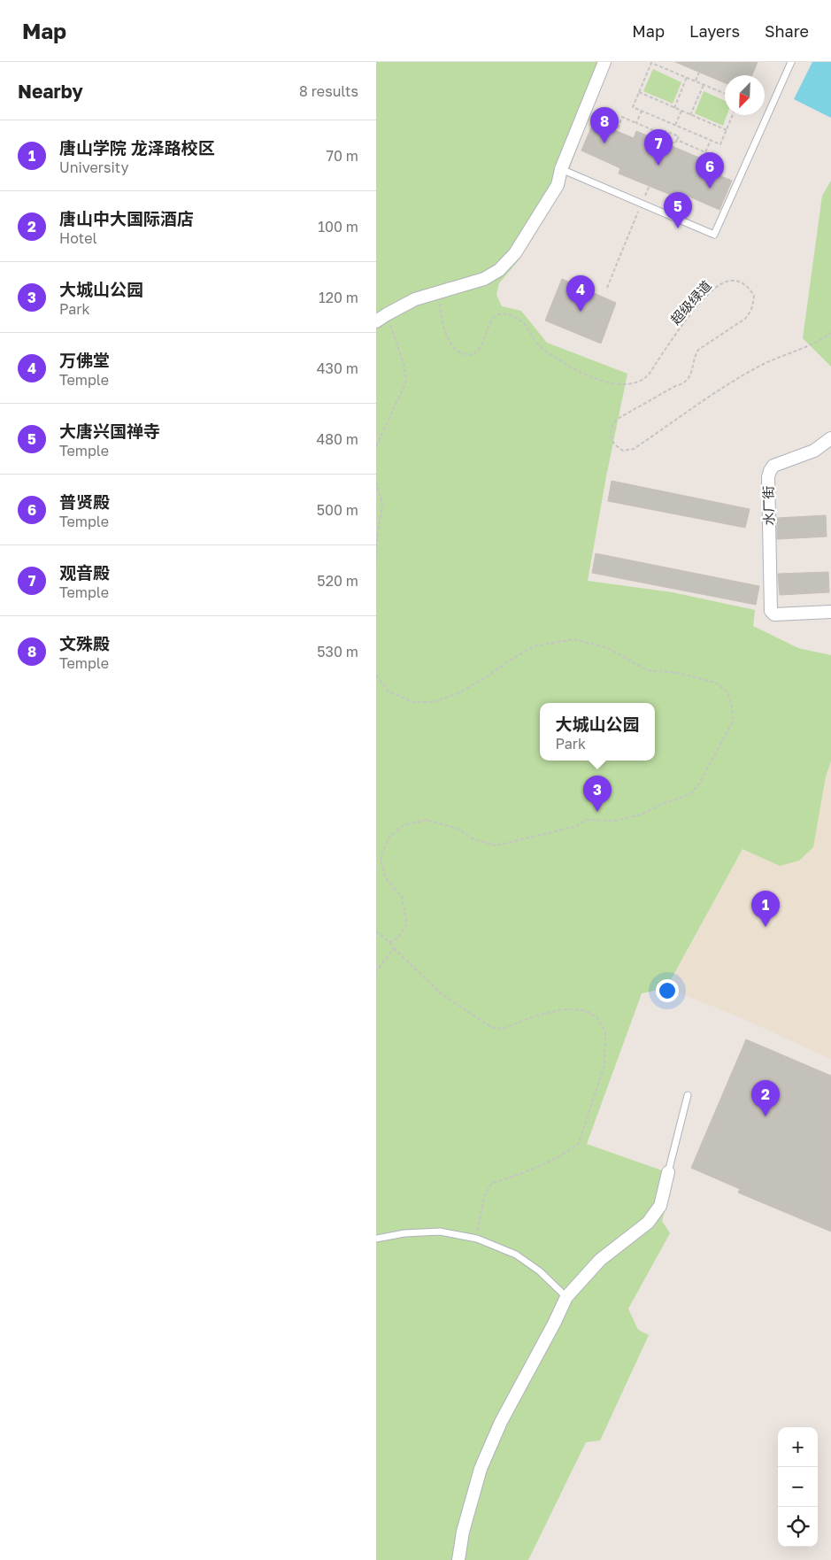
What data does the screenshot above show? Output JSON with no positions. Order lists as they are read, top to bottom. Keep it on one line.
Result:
{"streets":{"street":["水厂街"],"path":["超级绿道"]},"north":"bottom left","page":{"header":"Map","nav":["Map","Layers","Share"],"heading":["Nearby","8 results"],"pins":["8","7","6","5","4","3","1","2"],"list":[{"mark":"1","name":"唐山学院 龙泽路校区","note":"University","value":"70 m"},{"mark":"2","name":"唐山中大国际酒店","note":"Hotel","value":"100 m"},{"mark":"3","name":"大城山公园","note":"Park","value":"120 m"},{"mark":"4","name":"万佛堂","note":"Temple","value":"430 m"},{"mark":"5","name":"大唐兴国禅寺","note":"Temple","value":"480 m"},{"mark":"6","name":"普贤殿","note":"Temple","value":"500 m"},{"mark":"7","name":"观音殿","note":"Temple","value":"520 m"},{"mark":"8","name":"文殊殿","note":"Temple","value":"530 m"}],"popup":["大城山公园","Park"],"map_buttons":["+","−"]}}
